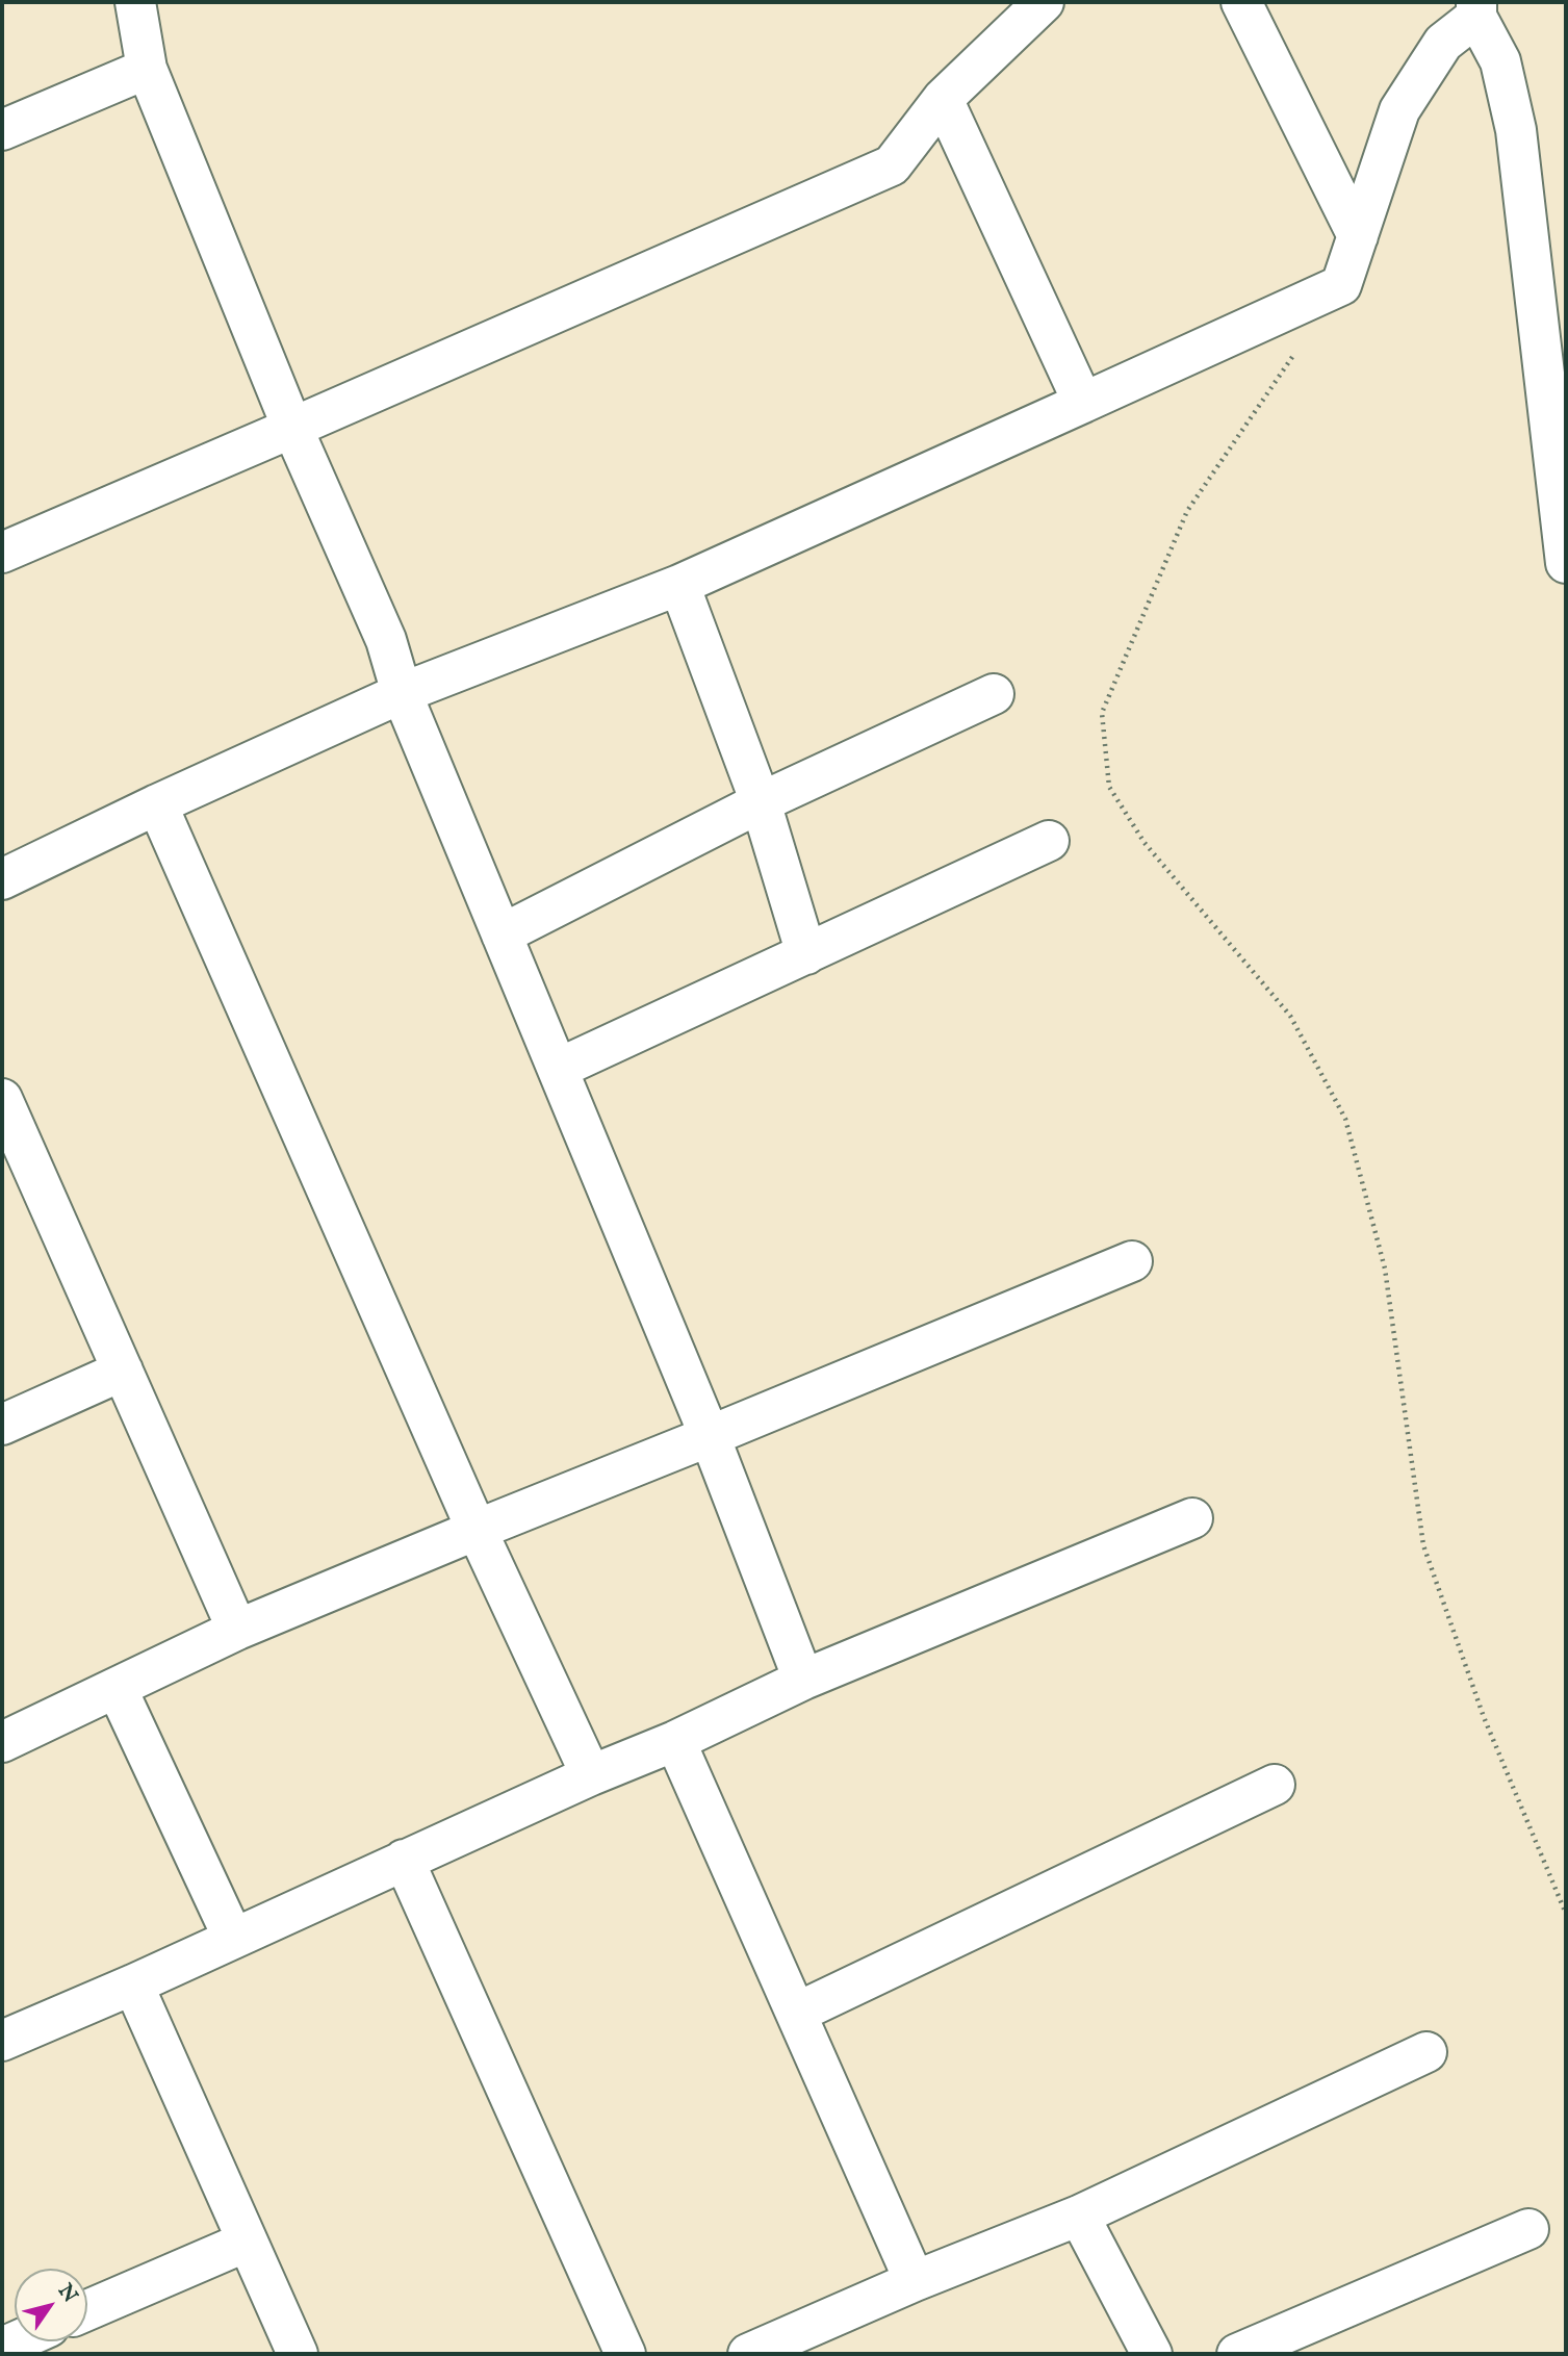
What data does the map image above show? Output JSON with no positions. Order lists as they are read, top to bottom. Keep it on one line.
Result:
{"north":"top right"}
